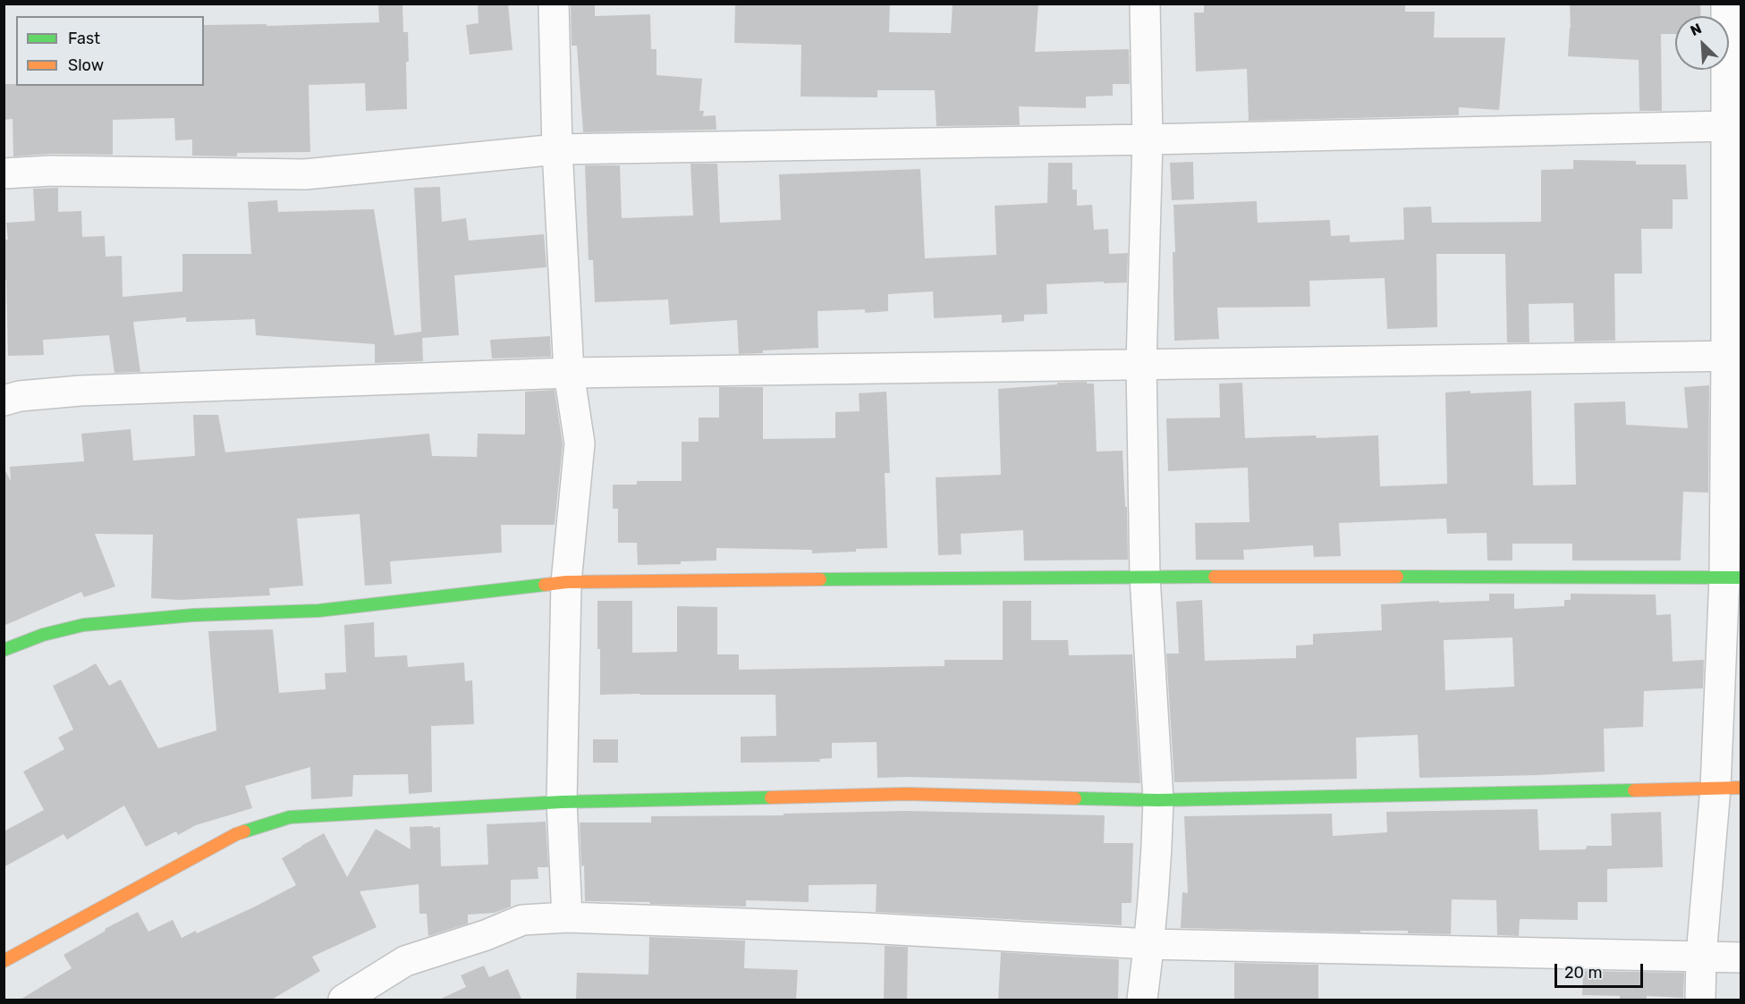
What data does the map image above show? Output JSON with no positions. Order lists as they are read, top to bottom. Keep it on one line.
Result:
{"legend":["Fast","Slow"],"scale_bar":"20 m","north":"top left"}
